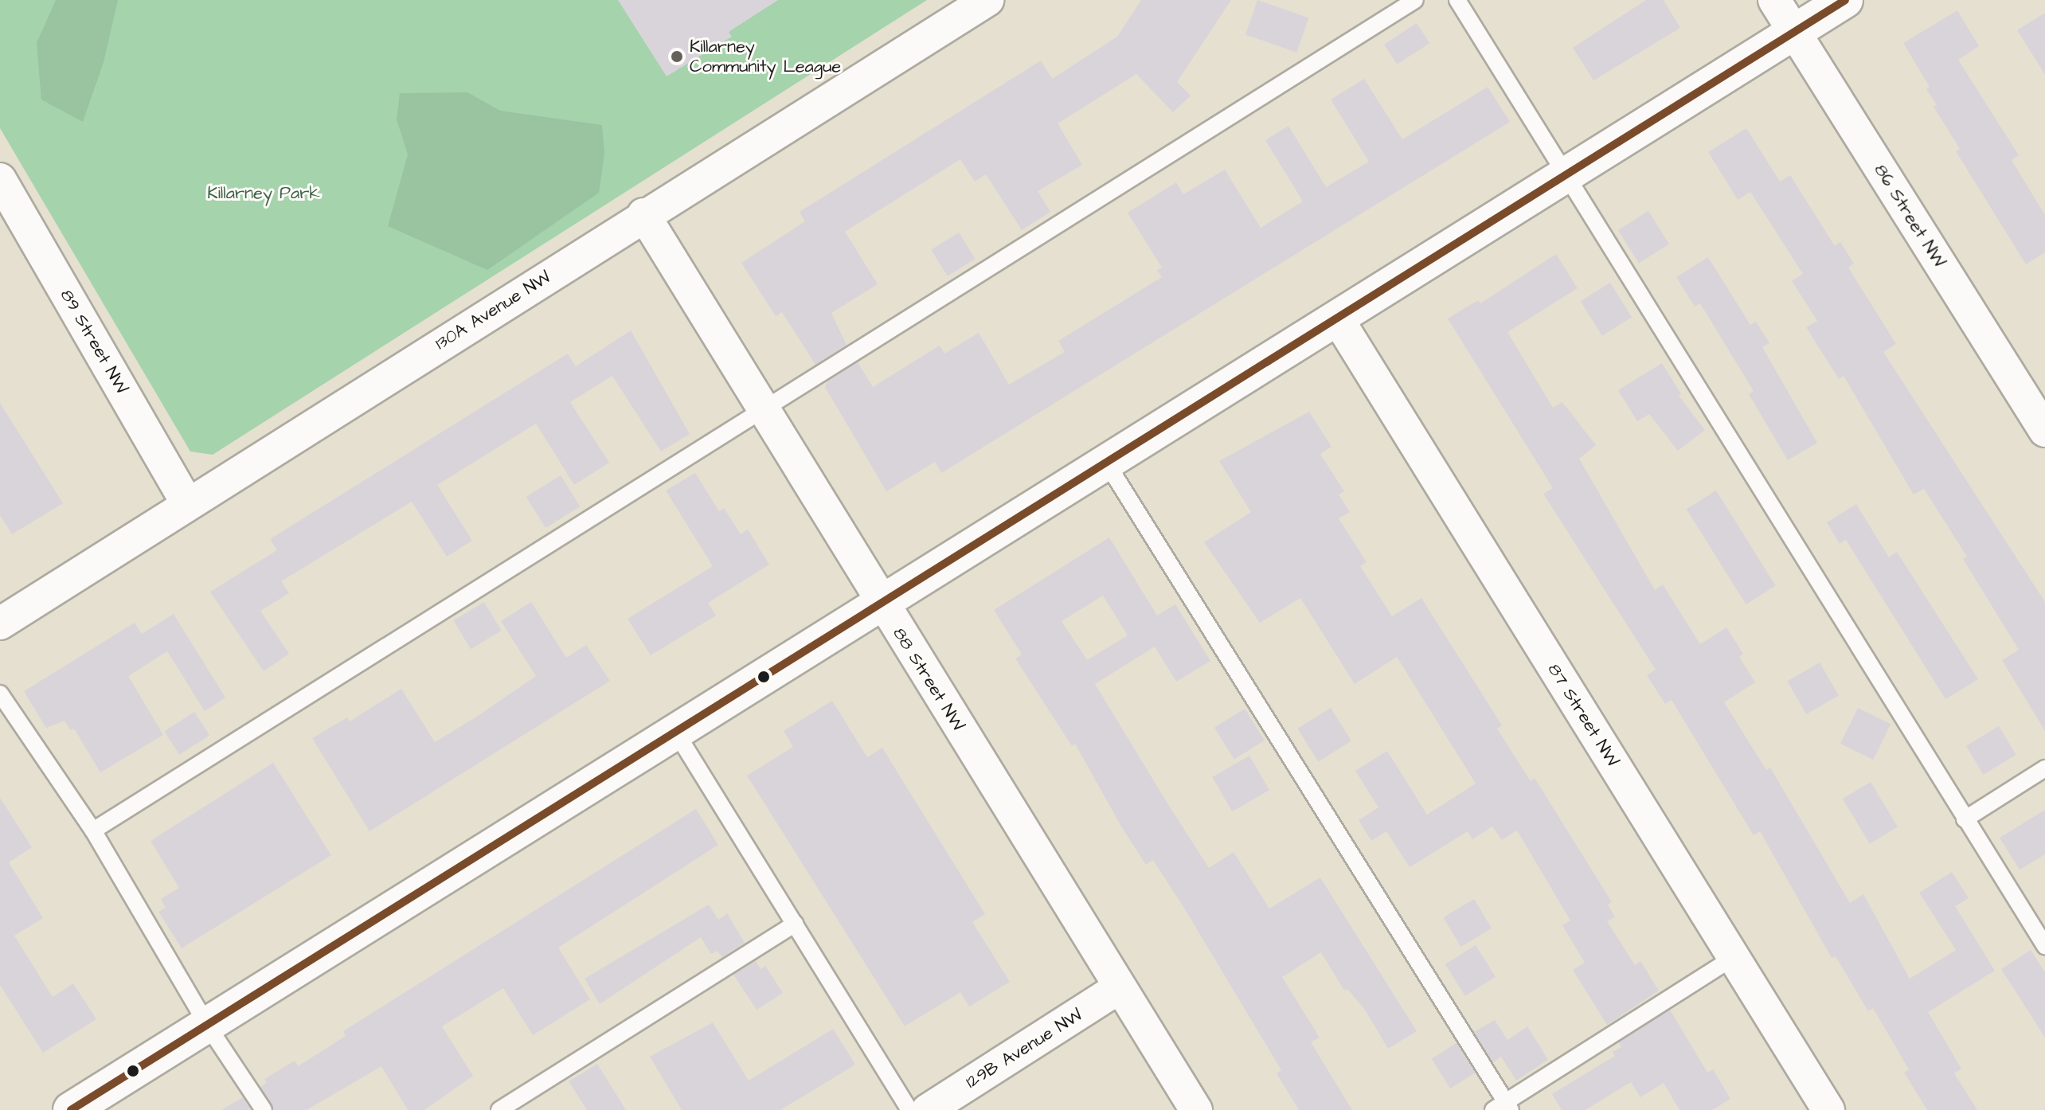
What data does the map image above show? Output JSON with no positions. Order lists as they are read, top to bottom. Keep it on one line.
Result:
{"streets":{"street":["86 Street NW","130A Avenue NW","89 Street NW","88 Street NW","87 Street NW","129B Avenue NW"]},"crossings":[["130A Avenue NW","89 Street NW"],["130A Avenue NW","88 Street NW"],["88 Street NW","129B Avenue NW"]],"parks":["Killarney Park"],"places":["Killarney Community League"]}
